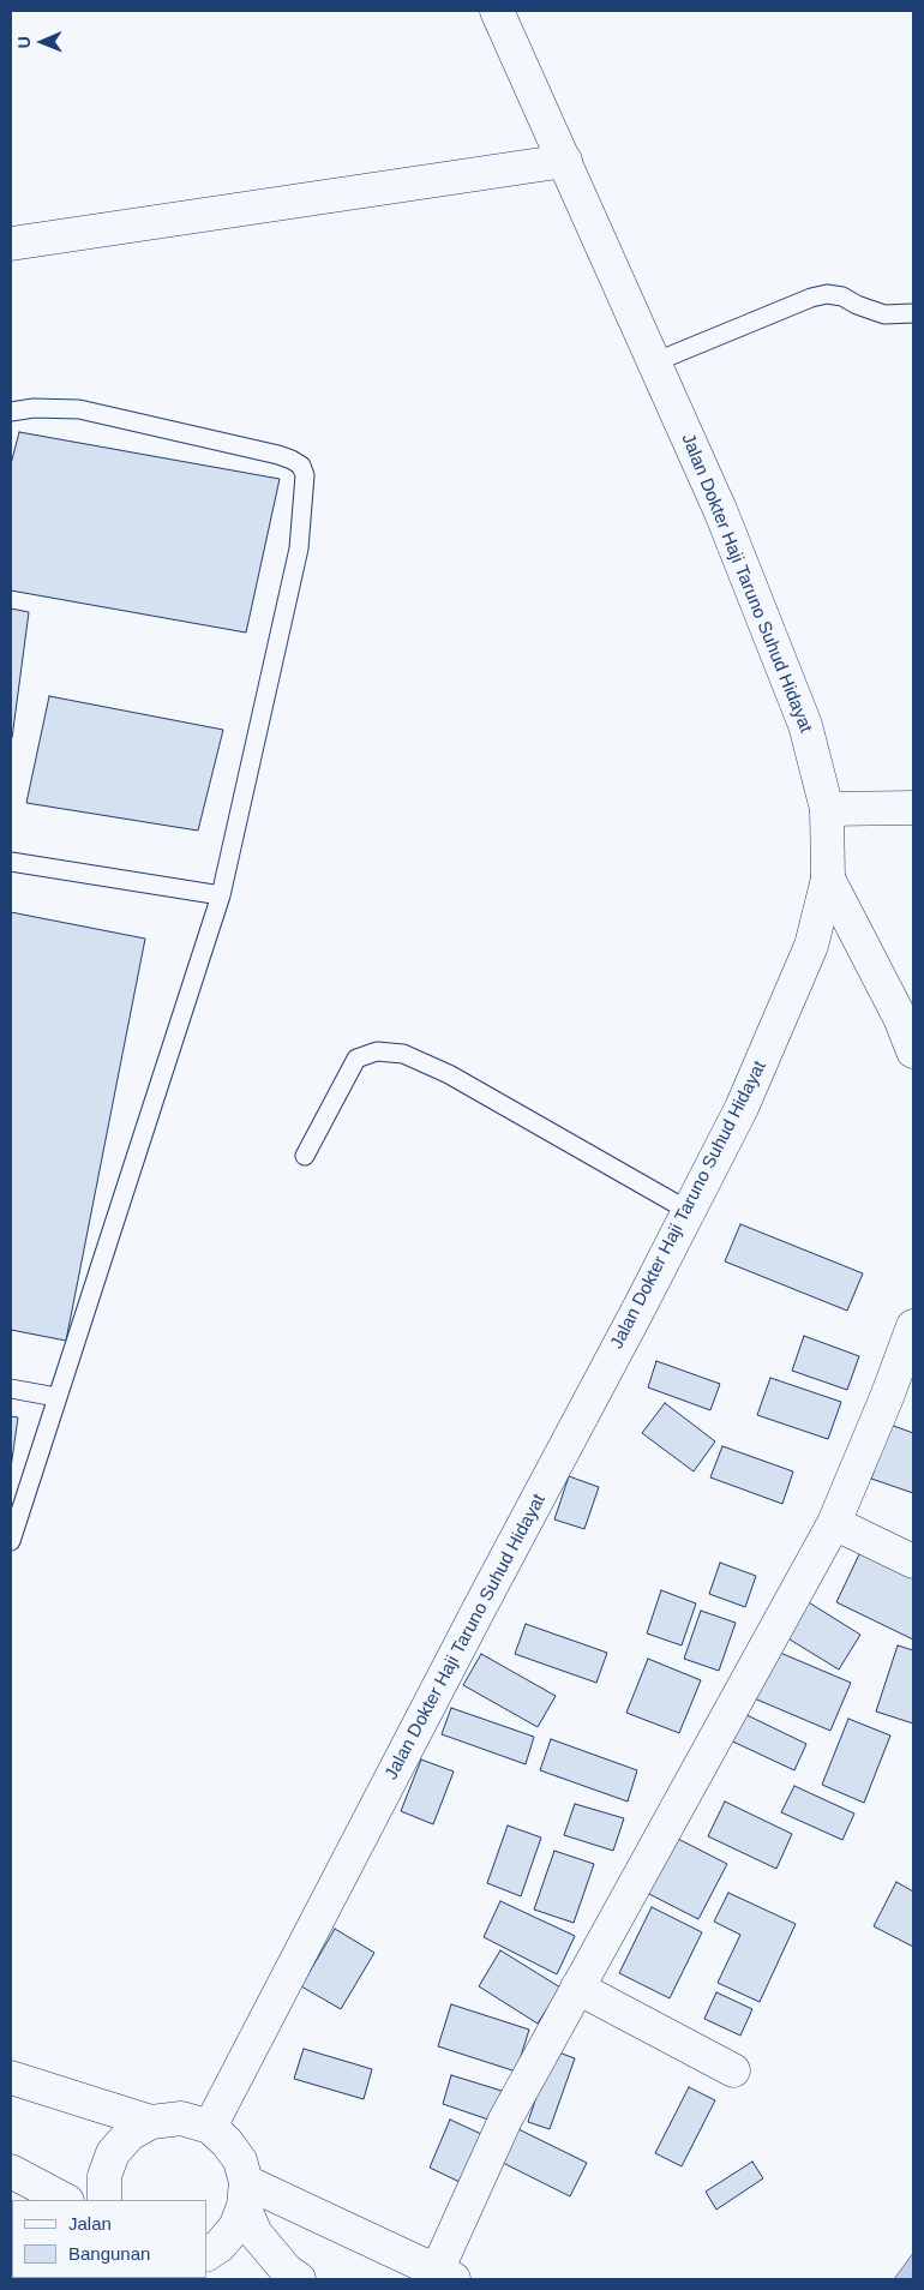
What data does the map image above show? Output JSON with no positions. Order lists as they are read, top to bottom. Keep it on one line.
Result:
{"streets":{"street":["Jalan Dokter Haji Taruno Suhud Hidayat"]},"legend":["Jalan","Bangunan"],"north":"left"}
